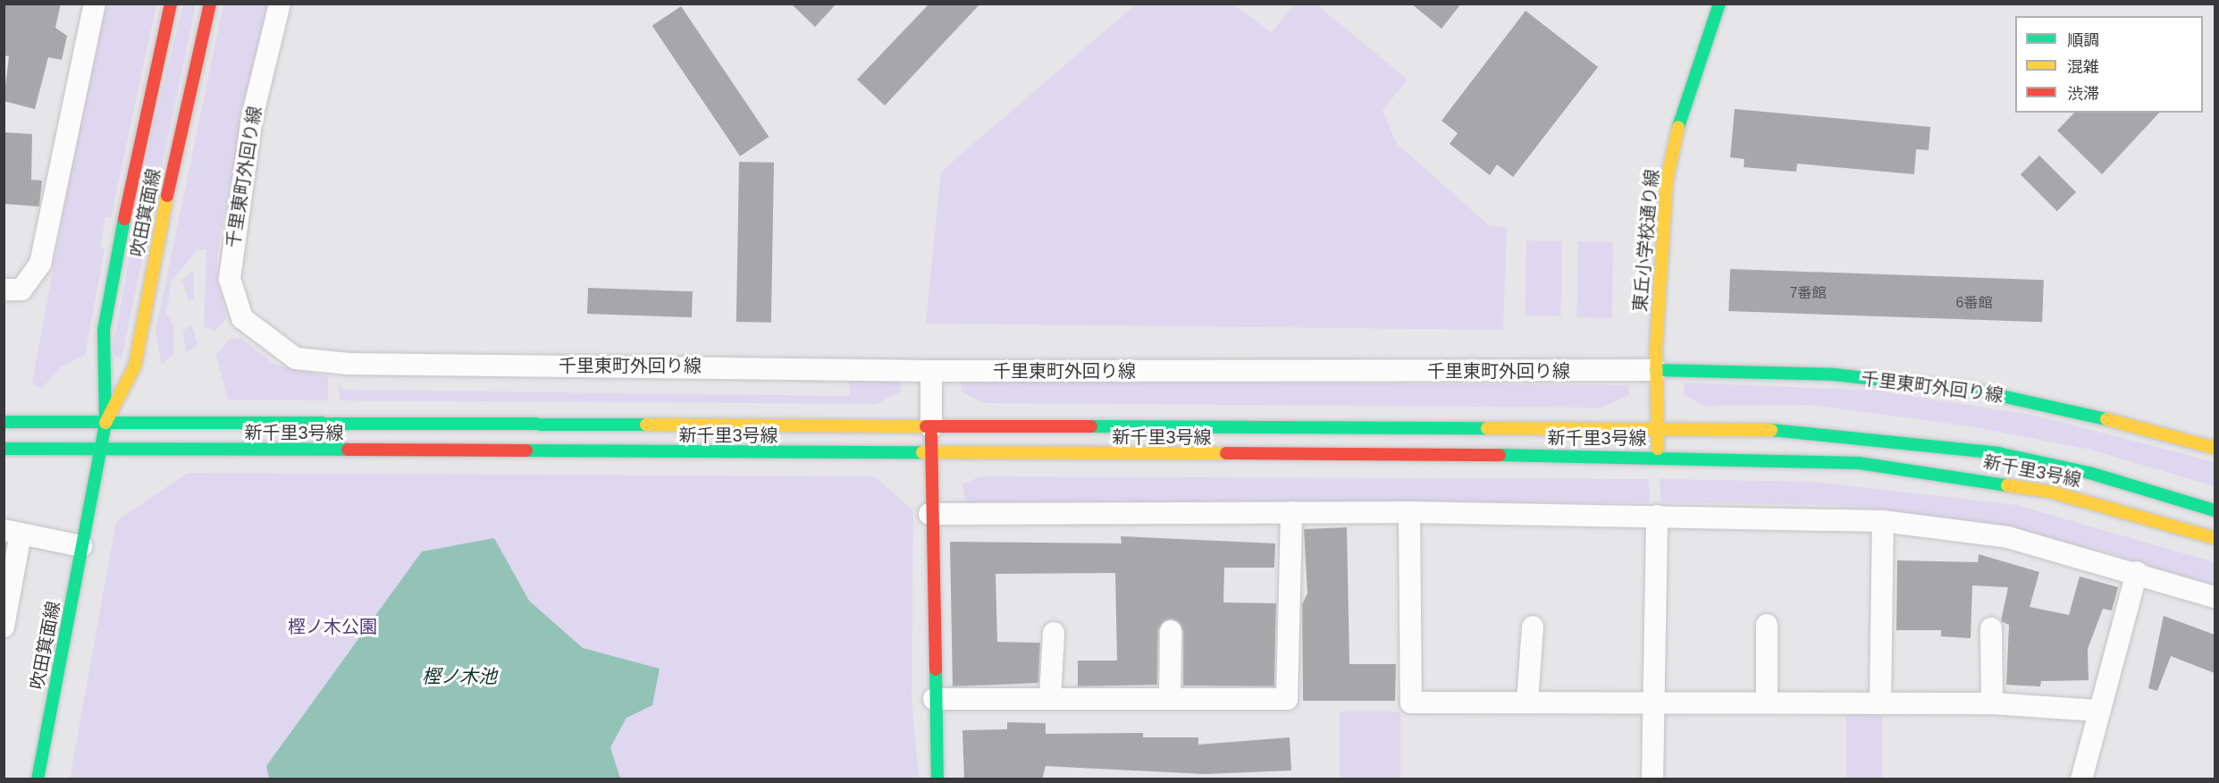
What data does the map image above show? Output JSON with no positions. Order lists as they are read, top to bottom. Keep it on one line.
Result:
{"streets":{"street":["千里東町外回り線","吹田箕面線","東丘小学校通り線","新千里3号線"]},"crossings":[["千里東町外回り線","東丘小学校通り線"],["吹田箕面線","新千里3号線"],["東丘小学校通り線","新千里3号線"]],"water":["樫ノ木池"],"parks":["樫ノ木公園"],"house_numbers":["7番館","6番館"],"legend":["順調","混雑","渋滞"]}
